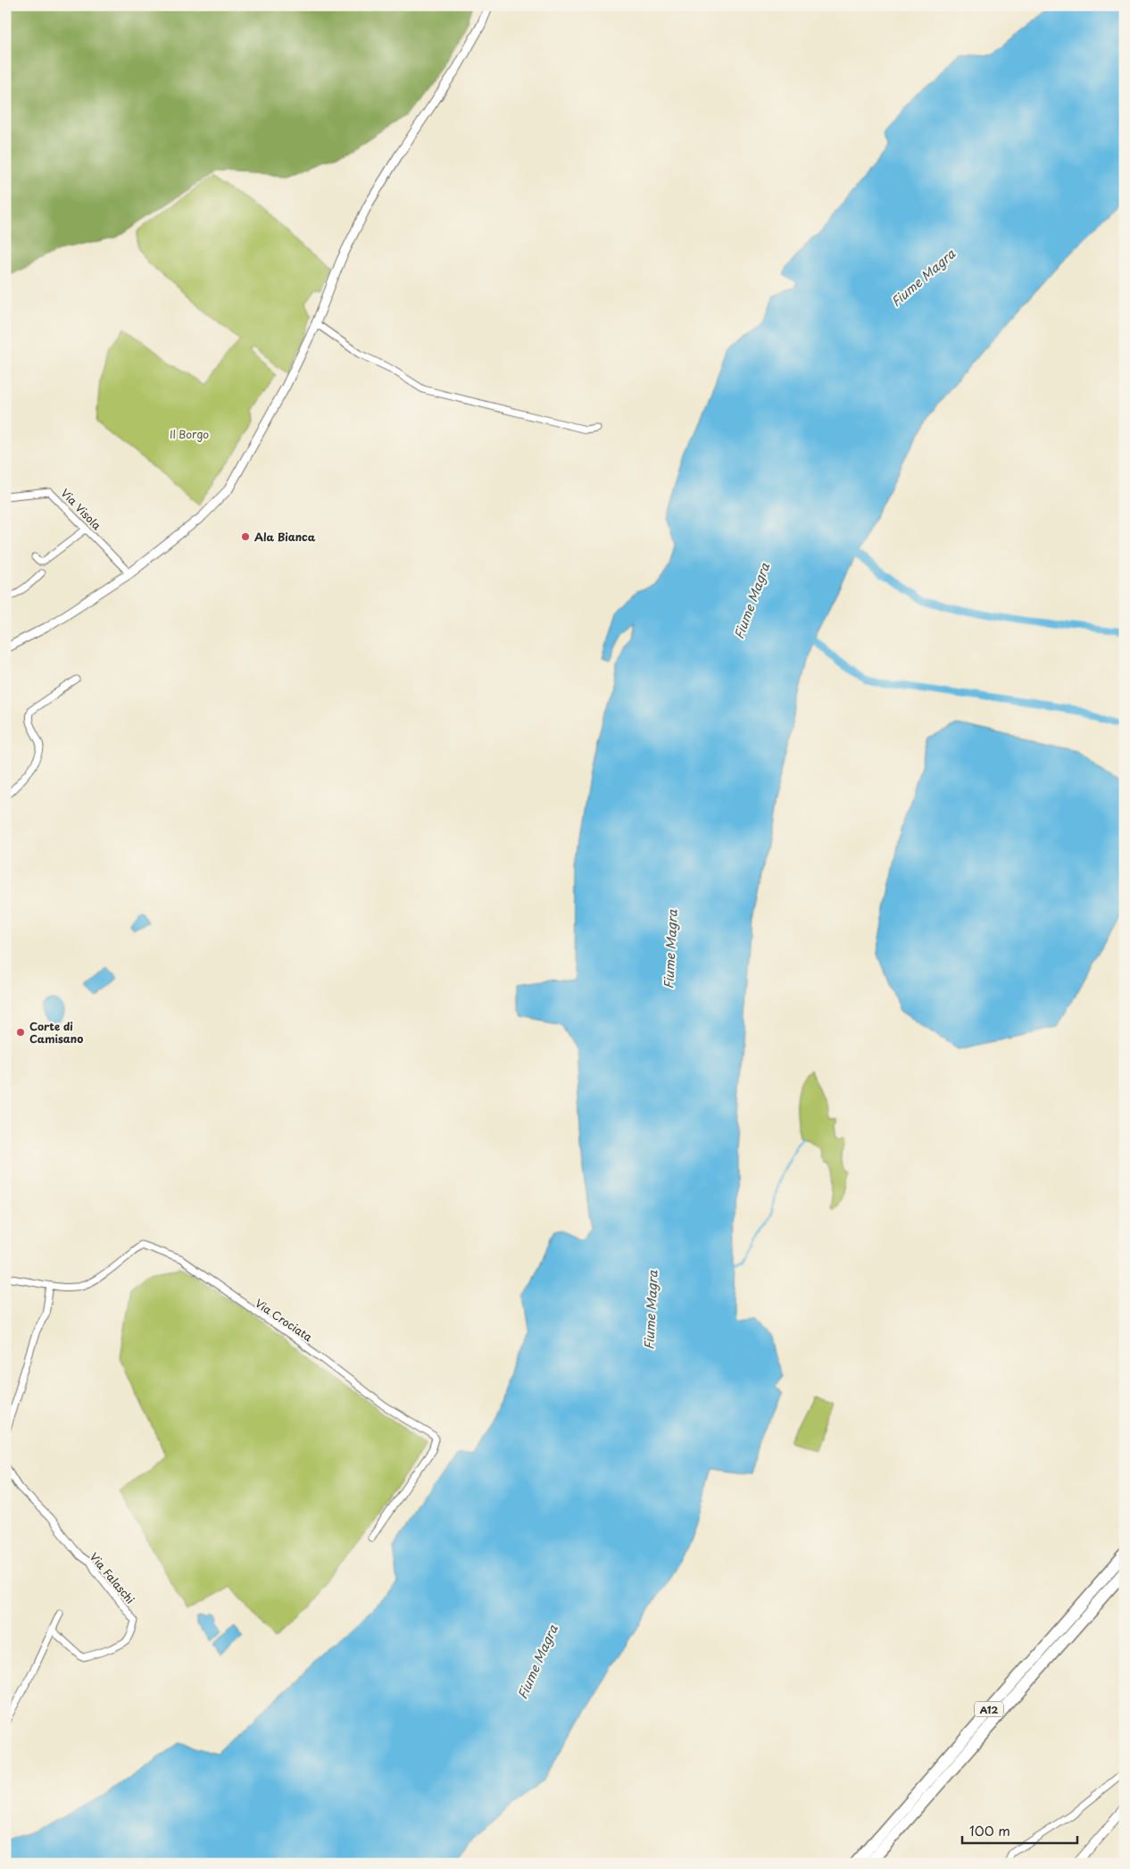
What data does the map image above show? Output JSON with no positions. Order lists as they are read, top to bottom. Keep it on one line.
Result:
{"streets":{"highway":["A12"],"street":["Via Visola","Via Crociata","Via Falaschi"]},"water":["Fiume Magra"],"parks":["Il Borgo"],"places":["Ala Bianca","Corte di Camisano"],"scale_bar":"100 m"}
